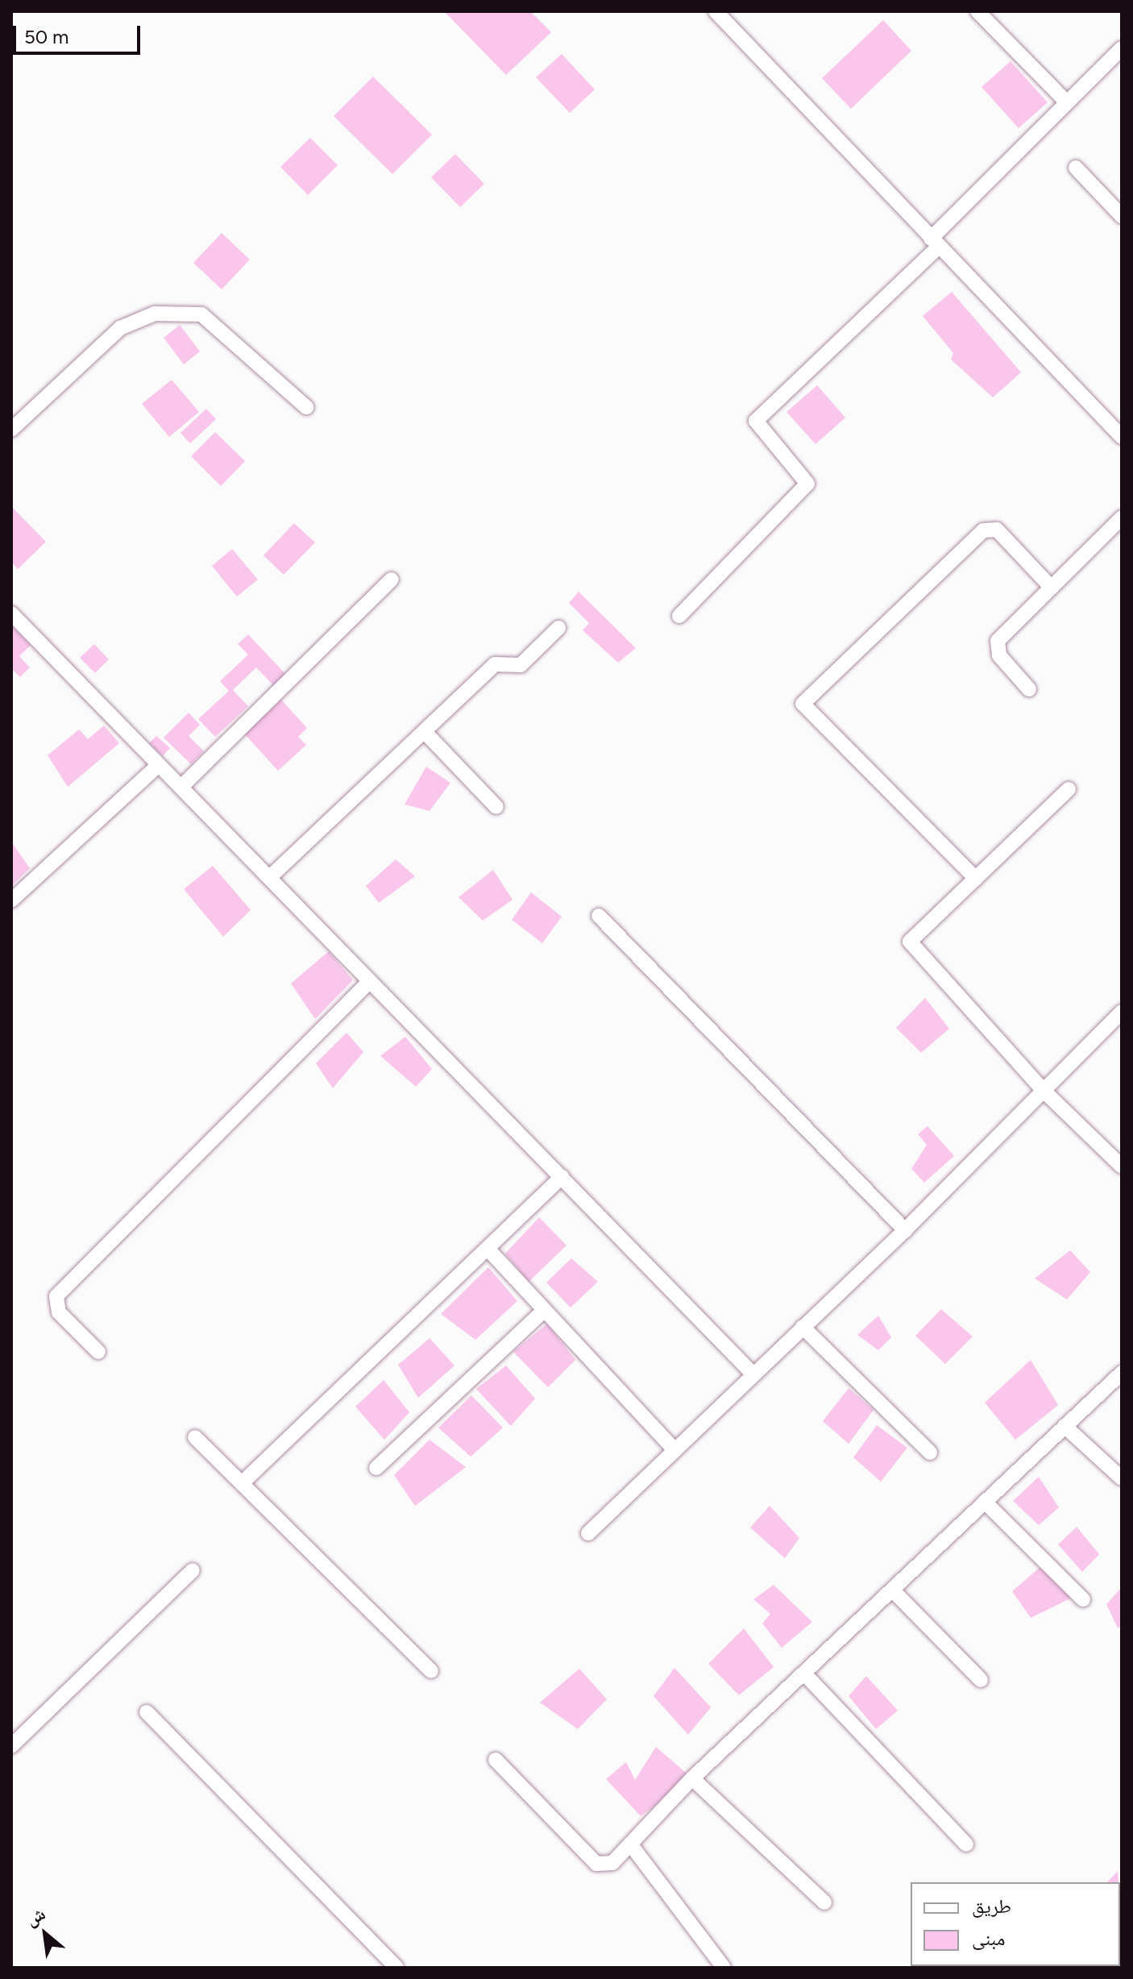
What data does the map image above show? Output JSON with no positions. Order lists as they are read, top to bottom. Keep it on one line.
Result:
{"legend":["طريق","مبنى"],"scale_bar":"50 m","north":"top left"}
